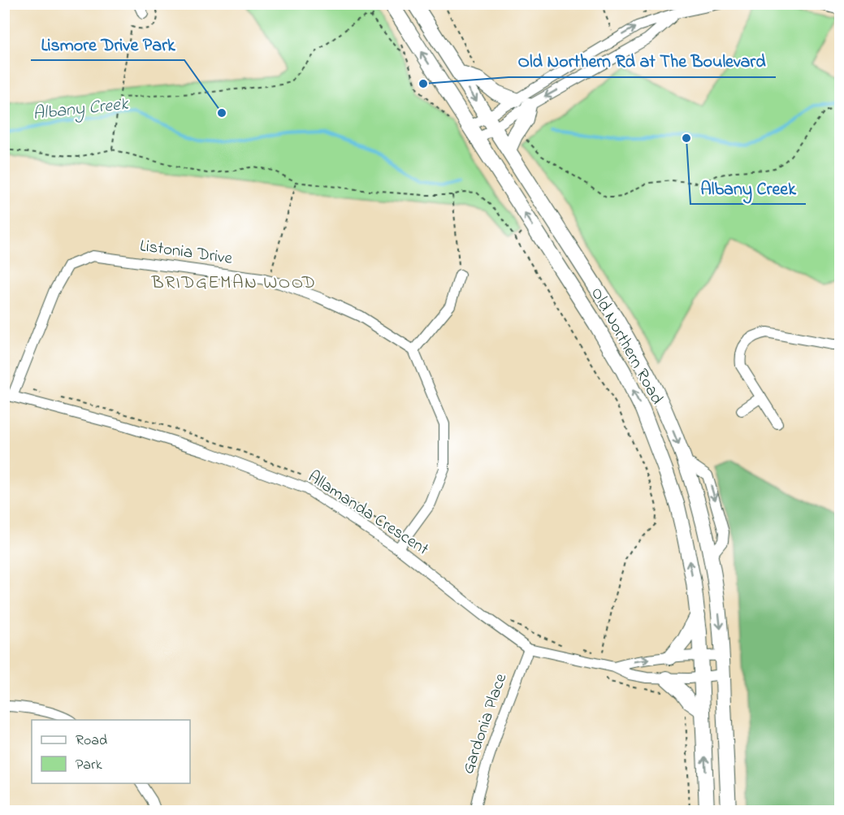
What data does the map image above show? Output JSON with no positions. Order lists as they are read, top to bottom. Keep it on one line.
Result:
{"streets":{"highway":["Old Northern Road"],"street":["Listonia Drive","Allamanda Crescent","Gardonia Place"]},"crossings":[["Listonia Drive","Allamanda Crescent"],["Old Northern Road","Allamanda Crescent"],["Allamanda Crescent","Gardonia Place"]],"districts":["BRIDGEMAN WOOD"],"water":["Albany Creek"],"places":["Old Northern Rd at The Boulevard","Lismore Drive Park","Albany Creek"],"legend":["Road","Park"]}
